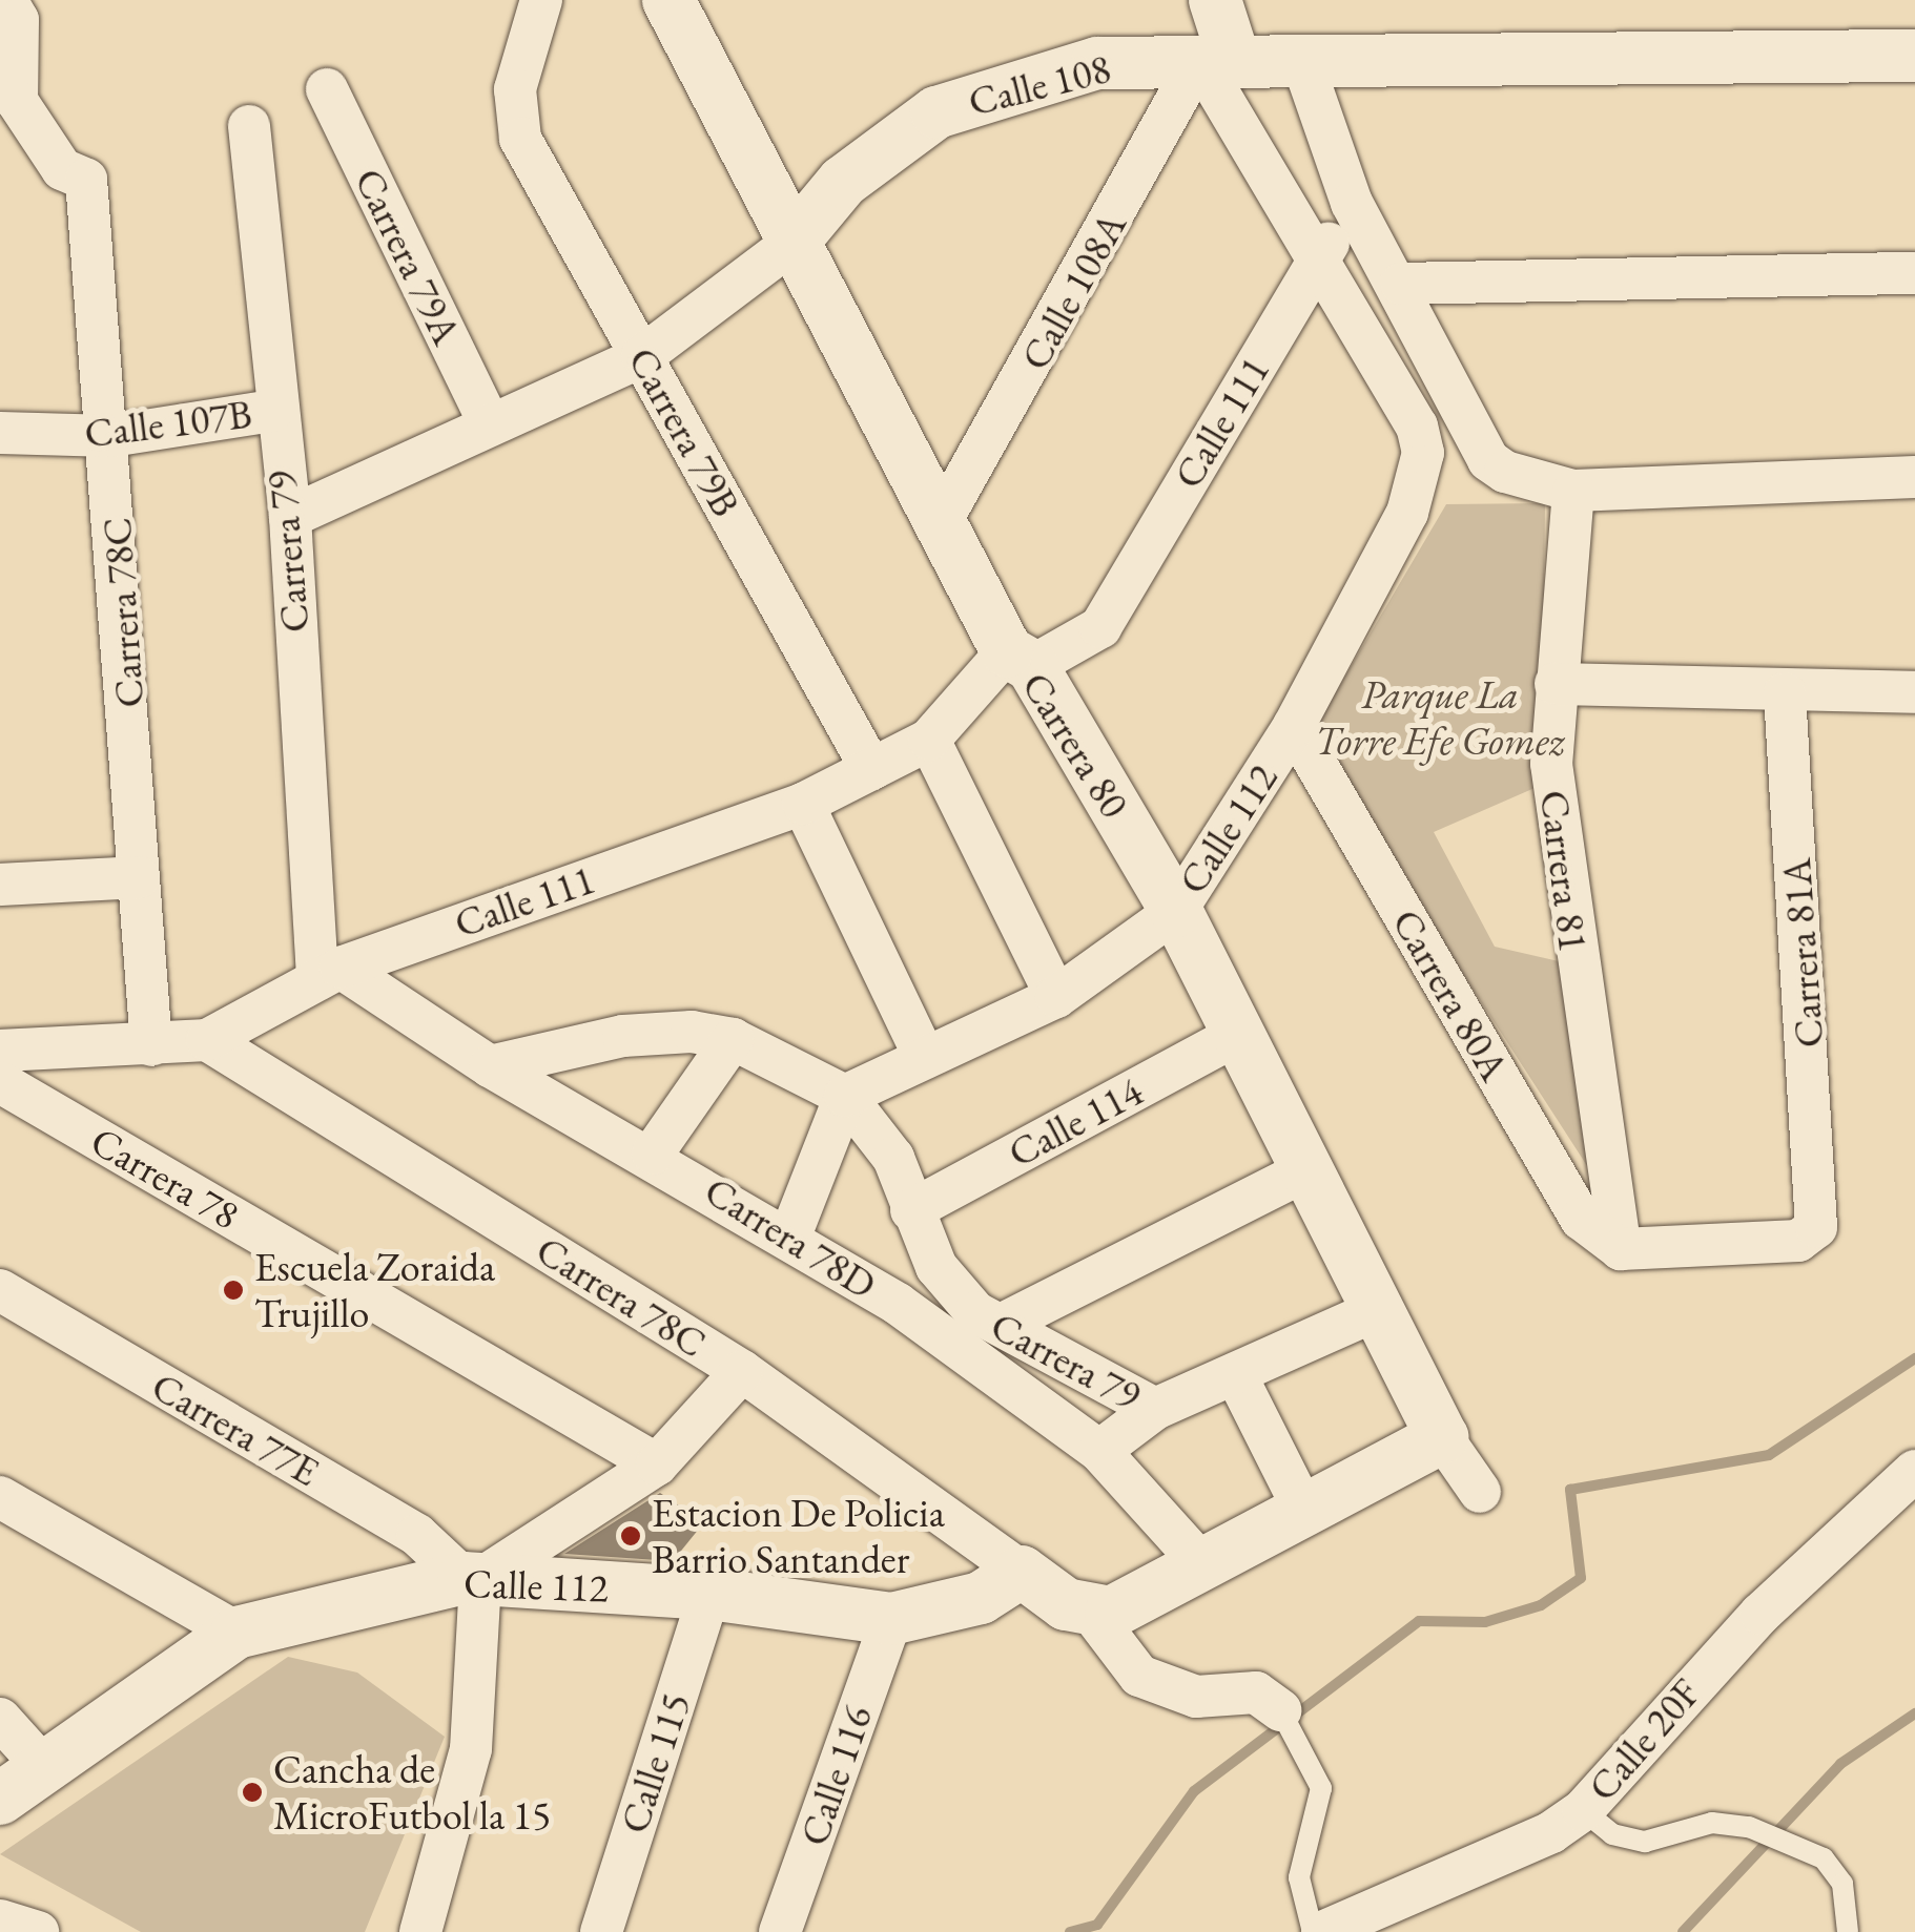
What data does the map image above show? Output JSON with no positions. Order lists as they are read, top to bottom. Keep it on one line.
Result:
{"streets":{"street":["Calle 108","Carrera 79A","Calle 108A","Calle 111","Calle 107B","Carrera 79B","Carrera 79","Carrera 78C","Carrera 80","Calle 112","Carrera 81","Carrera 81A","Carrera 80A","Calle 114","Carrera 78","Carrera 78D","Carrera 77E","Calle 20F","Calle 115","Calle 116"]},"crossings":[["Calle 108","Carrera 79A"],["Calle 108","Calle 108A"],["Calle 108","Carrera 79B"],["Calle 108","Carrera 79"],["Calle 108","Carrera 80"],["Calle 108","Calle 112"],["Calle 108A","Carrera 80"],["Calle 108A","Calle 112"],["Calle 111","Carrera 79B"],["Calle 111","Carrera 79"],["Calle 111","Carrera 78C"],["Calle 111","Carrera 80"],["Calle 111","Calle 112"],["Calle 111","Carrera 78D"],["Calle 107B","Carrera 79"],["Calle 107B","Carrera 78C"],["Carrera 79","Calle 112"],["Carrera 79","Calle 114"],["Carrera 79","Carrera 78D"],["Carrera 78C","Calle 112"],["Carrera 80","Calle 112"],["Carrera 80","Calle 114"],["Calle 112","Carrera 80A"],["Calle 112","Carrera 77E"],["Calle 112","Calle 115"],["Calle 112","Calle 116"],["Carrera 81","Carrera 81A"],["Carrera 81","Carrera 80A"],["Carrera 81A","Carrera 80A"]],"parks":["Parque La Torre Efe Gomez"],"places":["Escuela Zoraida Trujillo","Estacion De Policia Barrio Santander","Cancha de MicroFutbol la 15"]}
